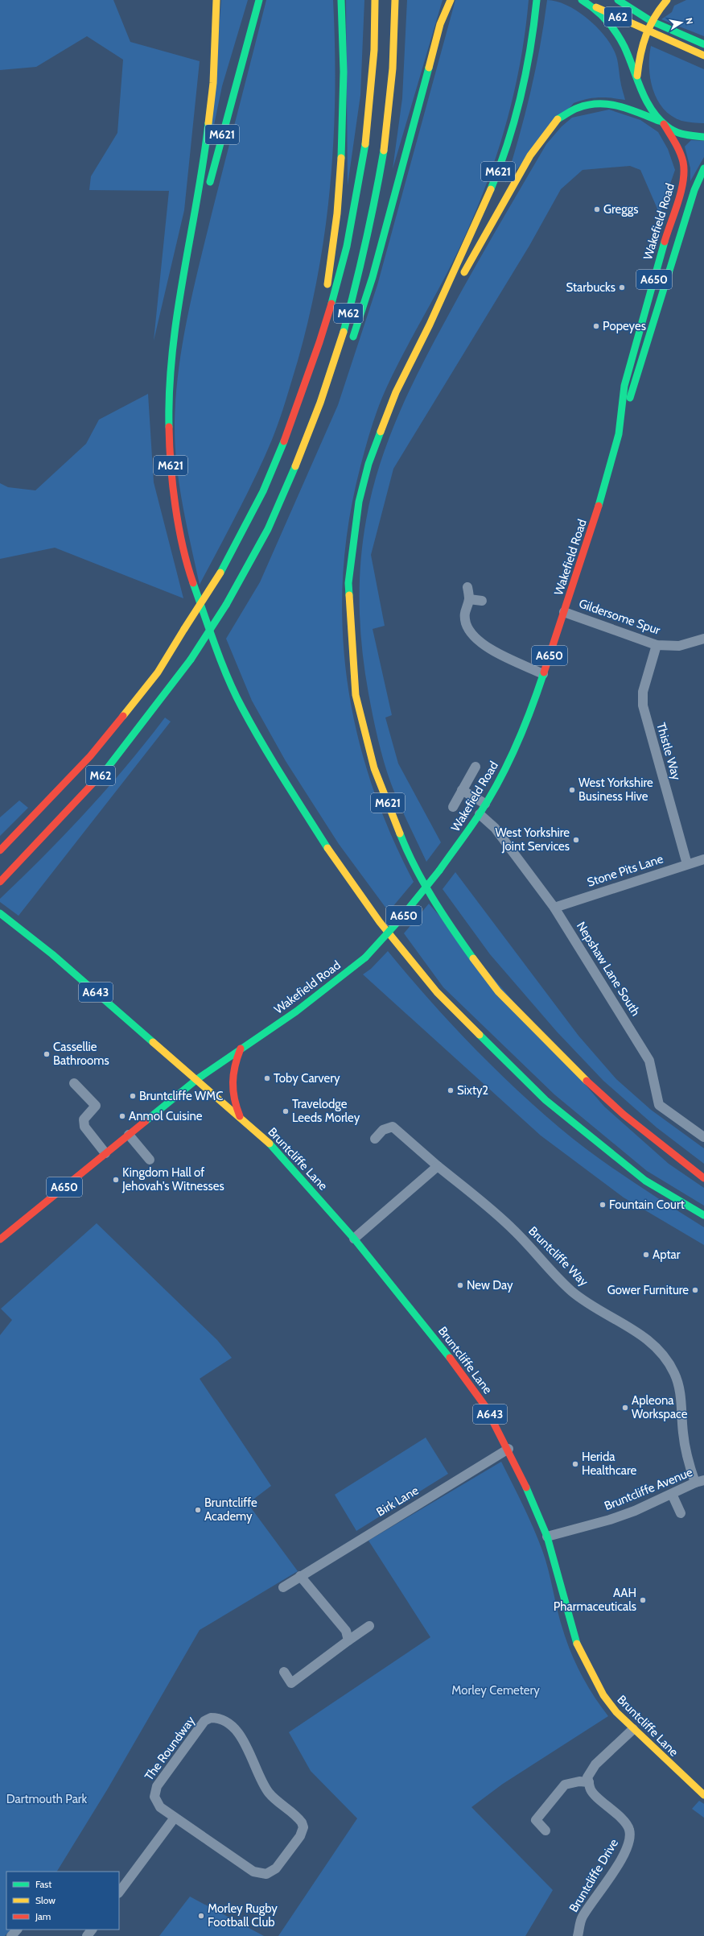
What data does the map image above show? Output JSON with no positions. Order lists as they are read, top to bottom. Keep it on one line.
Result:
{"streets":{"main road":["A62","M621","Wakefield Road","A650","M62","A643","Bruntcliffe Lane"],"street":["Gildersome Spur","Thistle Way","Stone Pits Lane","Nepshaw Lane South","Bruntcliffe Way","Bruntcliffe Avenue","Birk Lane","The Roundway","Bruntcliffe Drive"]},"crossings":[["M621","Wakefield Road"],["Wakefield Road","A650"],["Wakefield Road","Gildersome Spur"],["Wakefield Road","Nepshaw Lane South"],["Wakefield Road","A643"],["Wakefield Road","Bruntcliffe Lane"],["A650","A643"],["A650","Bruntcliffe Lane"],["Gildersome Spur","Thistle Way"],["Thistle Way","Stone Pits Lane"],["Stone Pits Lane","Nepshaw Lane South"],["A643","Bruntcliffe Lane"],["Bruntcliffe Lane","Bruntcliffe Avenue"],["Bruntcliffe Lane","Birk Lane"],["Bruntcliffe Way","Bruntcliffe Avenue"]],"parks":["Morley Cemetery","Dartmouth Park"],"places":["Greggs","Starbucks","Popeyes","West Yorkshire Business Hive","West Yorkshire Joint Services","Cassellie Bathrooms","Toby Carvery","Sixty2","Bruntcliffe WMC","Travelodge Leeds Morley","Anmol Cuisine","Kingdom Hall of Jehovah's Witnesses","Fountain Court","Aptar","New Day","Gower Furniture","Apleona Workspace","Herida Healthcare","Bruntcliffe Academy","AAH Pharmaceuticals","Morley Rugby Football Club"],"legend":["Fast","Slow","Jam"],"north":"right"}
